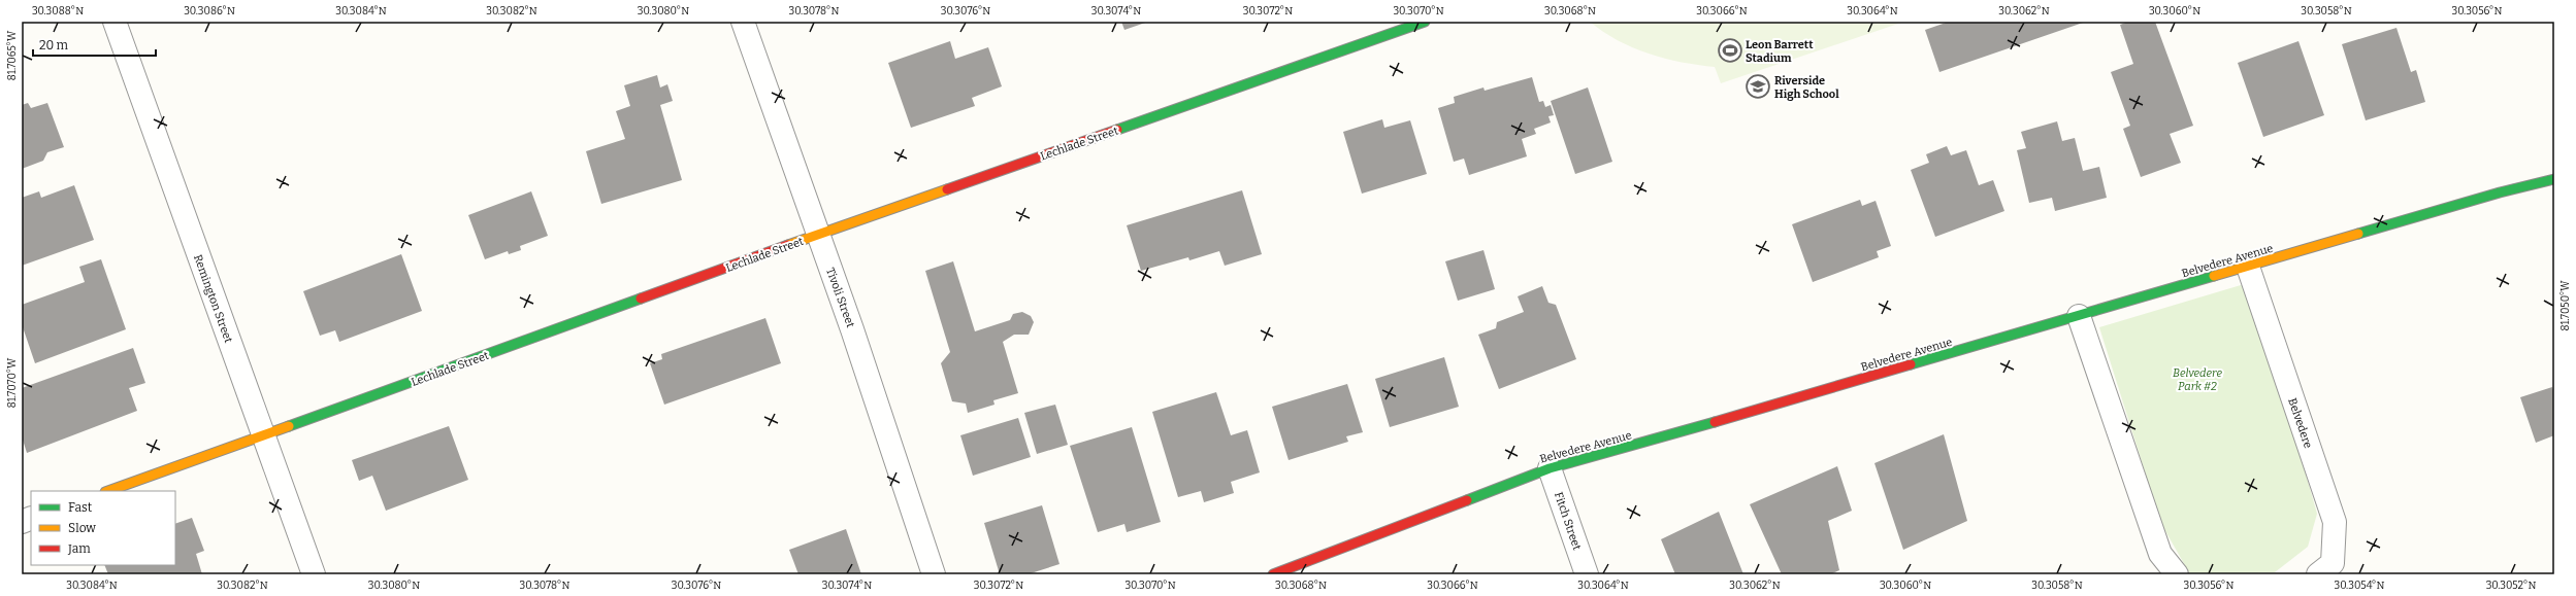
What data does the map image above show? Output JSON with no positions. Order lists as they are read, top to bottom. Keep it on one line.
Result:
{"streets":{"street":["Lechlade Street","Belvedere Avenue","Tivoli Street","Remington Street","Belvedere","Fitch Street"]},"crossings":[["Lechlade Street","Tivoli Street"],["Lechlade Street","Remington Street"],["Belvedere Avenue","Belvedere"],["Belvedere Avenue","Fitch Street"]],"parks":["Belvedere Park #2"],"places":{"sports":["Leon Barrett Stadium"],"school or university":["Riverside High School"]},"legend":["Fast","Slow","Jam"],"scale_bar":"20 m","coordinates":["30.3088°N","30.3086°N","30.3084°N","30.3082°N","30.3080°N","30.3078°N","30.3076°N","30.3074°N","30.3072°N","30.3070°N","30.3068°N","30.3066°N","30.3064°N","30.3062°N","30.3060°N","30.3058°N","30.3056°N","81.7065°W","81.7050°W","81.7070°W","30.3054°N","30.3052°N"]}
